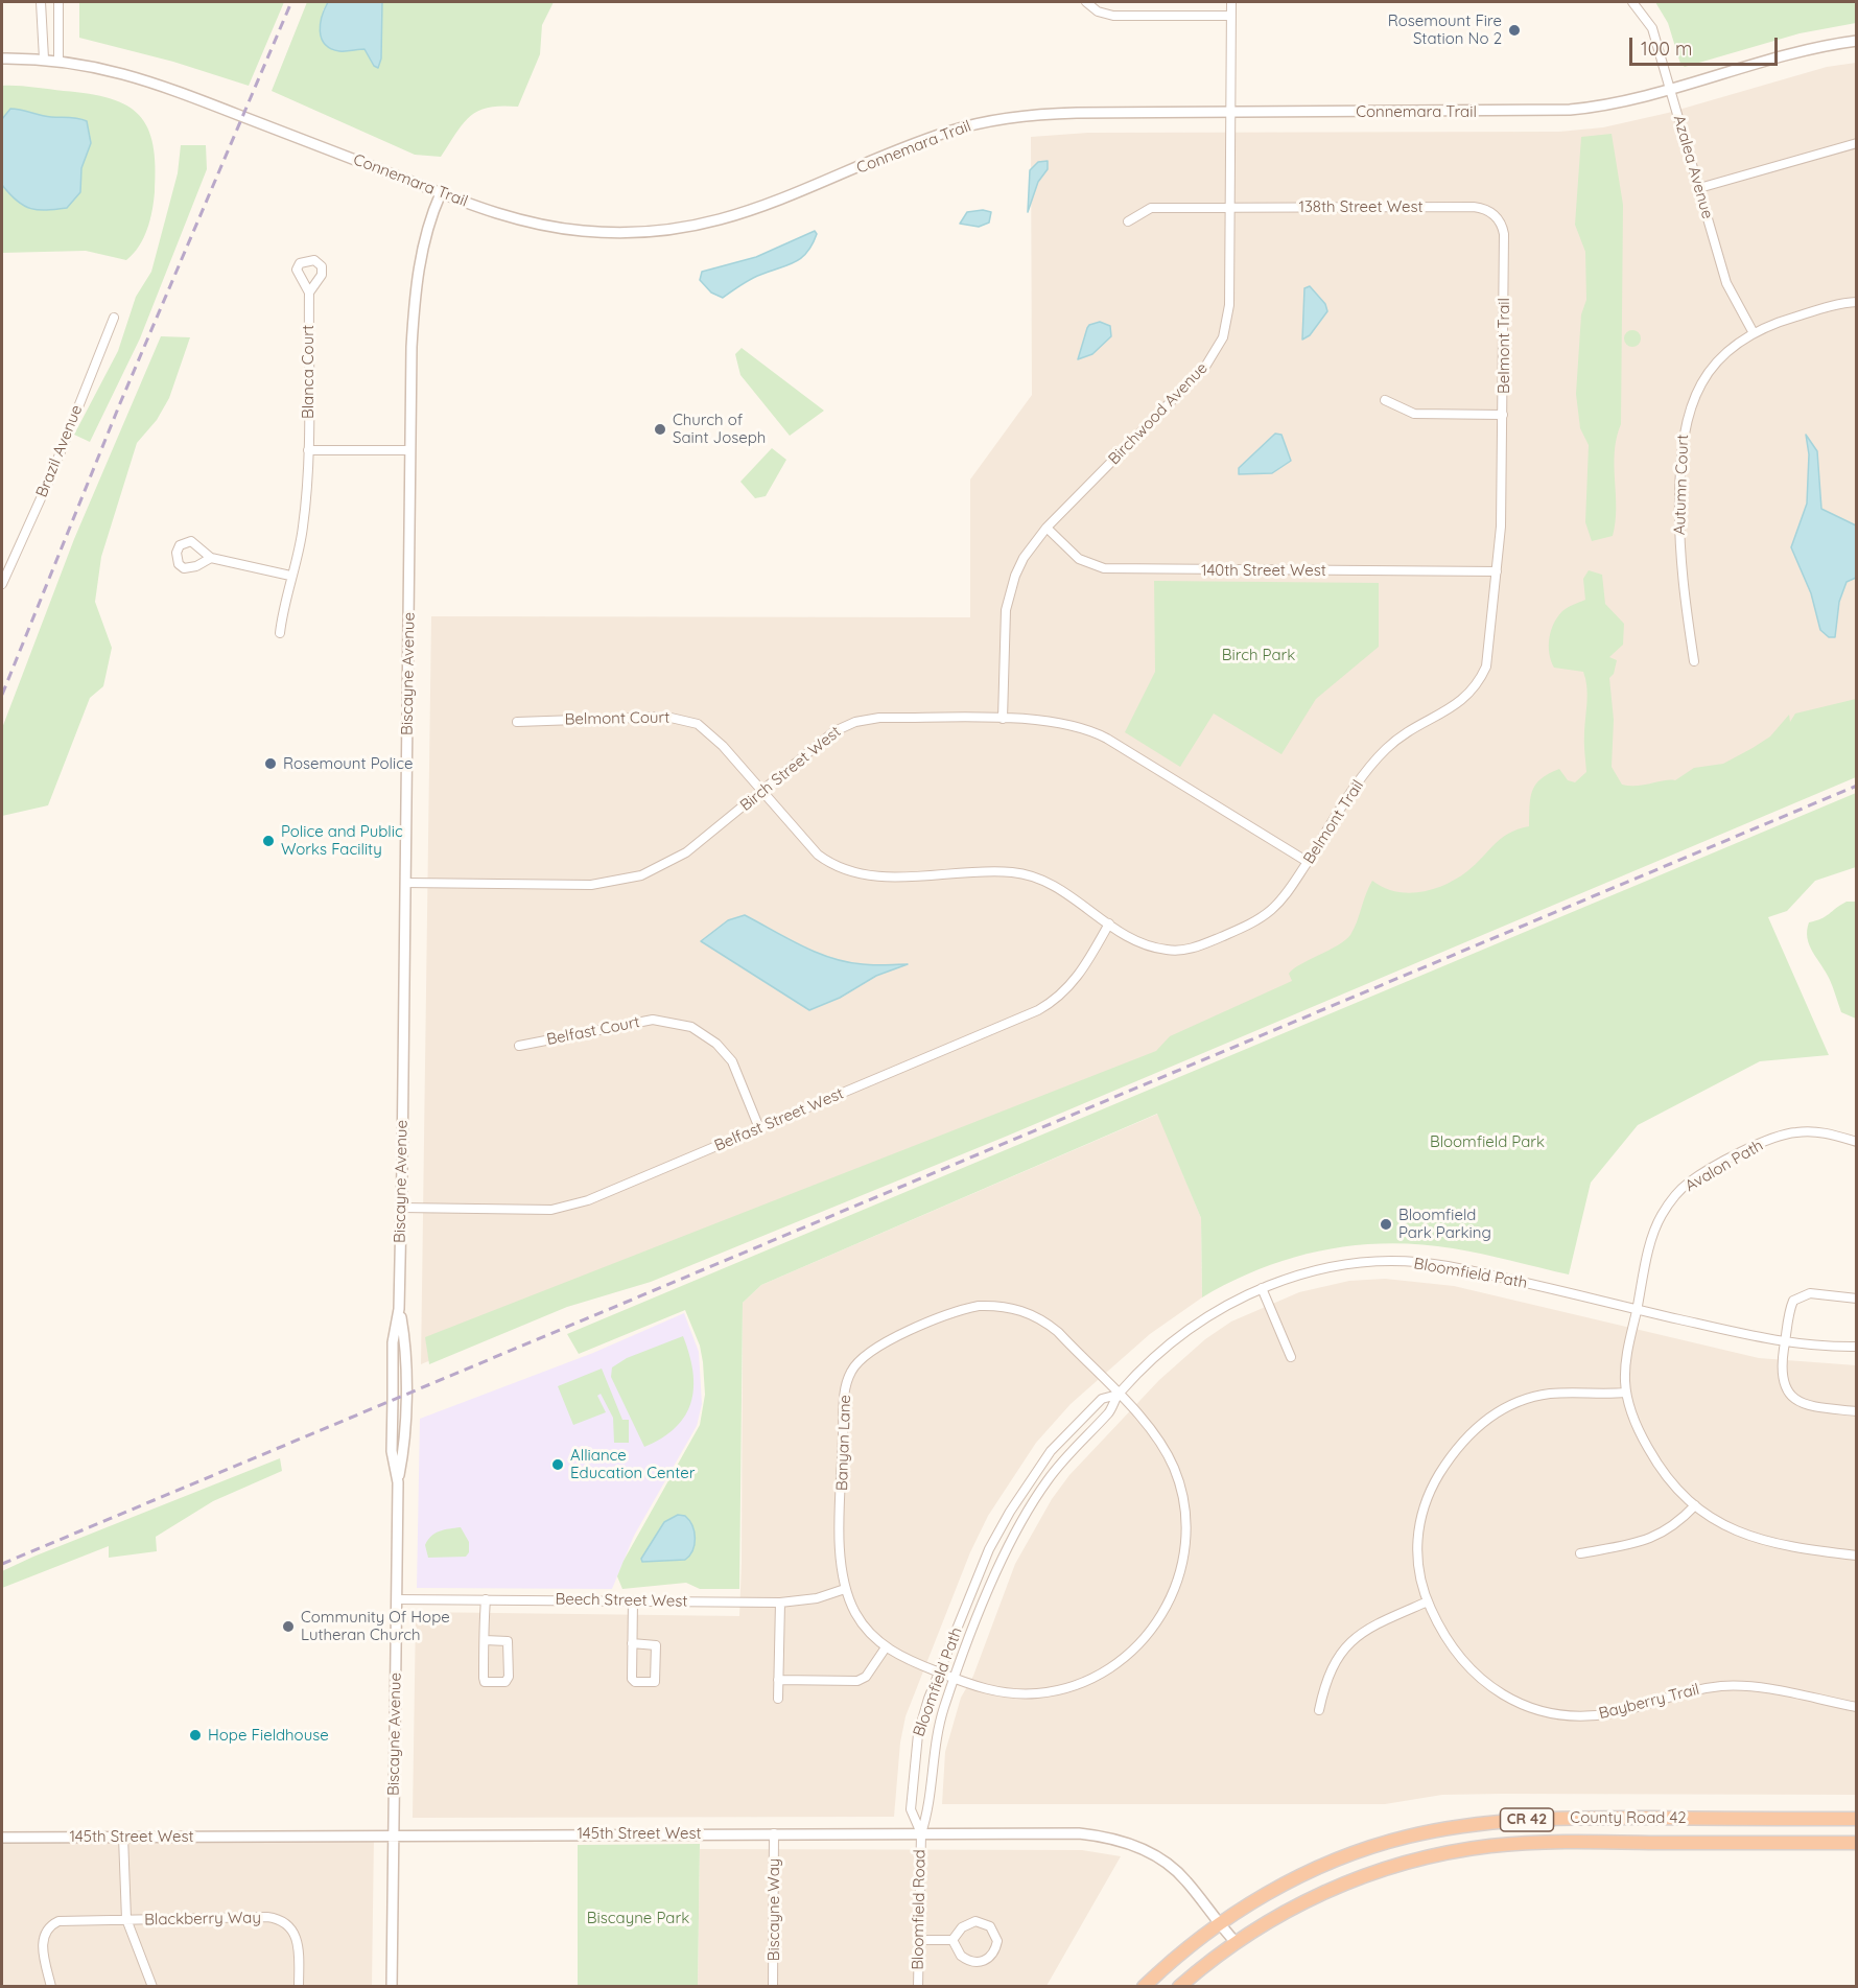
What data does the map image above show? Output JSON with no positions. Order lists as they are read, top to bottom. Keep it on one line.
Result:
{"streets":{"highway":["County Road 42","CR 42"],"street":["Connemara Trail","Azalea Avenue","138th Street West","Belmont Trail","Blanca Court","Birchwood Avenue","Brazil Avenue","Autumn Court","140th Street West","Biscayne Avenue","Belmont Court","Birch Street West","Belfast Court","Belfast Street West","Avalon Path","Bloomfield Path","Banyan Lane","Beech Street West","Bayberry Trail","145th Street West","Biscayne Way","Bloomfield Road","Blackberry Way"]},"crossings":[["Connemara Trail","Azalea Avenue"],["Connemara Trail","Birchwood Avenue"],["Connemara Trail","Biscayne Avenue"],["Azalea Avenue","Autumn Court"],["138th Street West","Belmont Trail"],["138th Street West","Birchwood Avenue"],["Belmont Trail","140th Street West"],["Belmont Trail","Belmont Court"],["Belmont Trail","Birch Street West"],["Belmont Trail","Belfast Street West"],["Birchwood Avenue","140th Street West"],["Birchwood Avenue","Birch Street West"],["Biscayne Avenue","Birch Street West"],["Biscayne Avenue","Belfast Street West"],["Biscayne Avenue","Beech Street West"],["Biscayne Avenue","145th Street West"],["Belmont Court","Birch Street West"],["Belfast Court","Belfast Street West"],["Avalon Path","Bloomfield Path"],["Avalon Path","Bayberry Trail"],["Bloomfield Path","Banyan Lane"],["Bloomfield Path","145th Street West"],["Bloomfield Path","Bloomfield Road"],["Banyan Lane","Beech Street West"],["County Road 42","145th Street West"],["145th Street West","Biscayne Way"],["145th Street West","Bloomfield Road"]],"parks":["Birch Park","Bloomfield Park","Biscayne Park"],"places":["Rosemount Fire Station No 2","Church of Saint Joseph","Rosemount Police","Police and Public Works Facility","Bloomfield Park Parking","Alliance Education Center","Community Of Hope Lutheran Church","Hope Fieldhouse"],"scale_bar":"100 m"}
